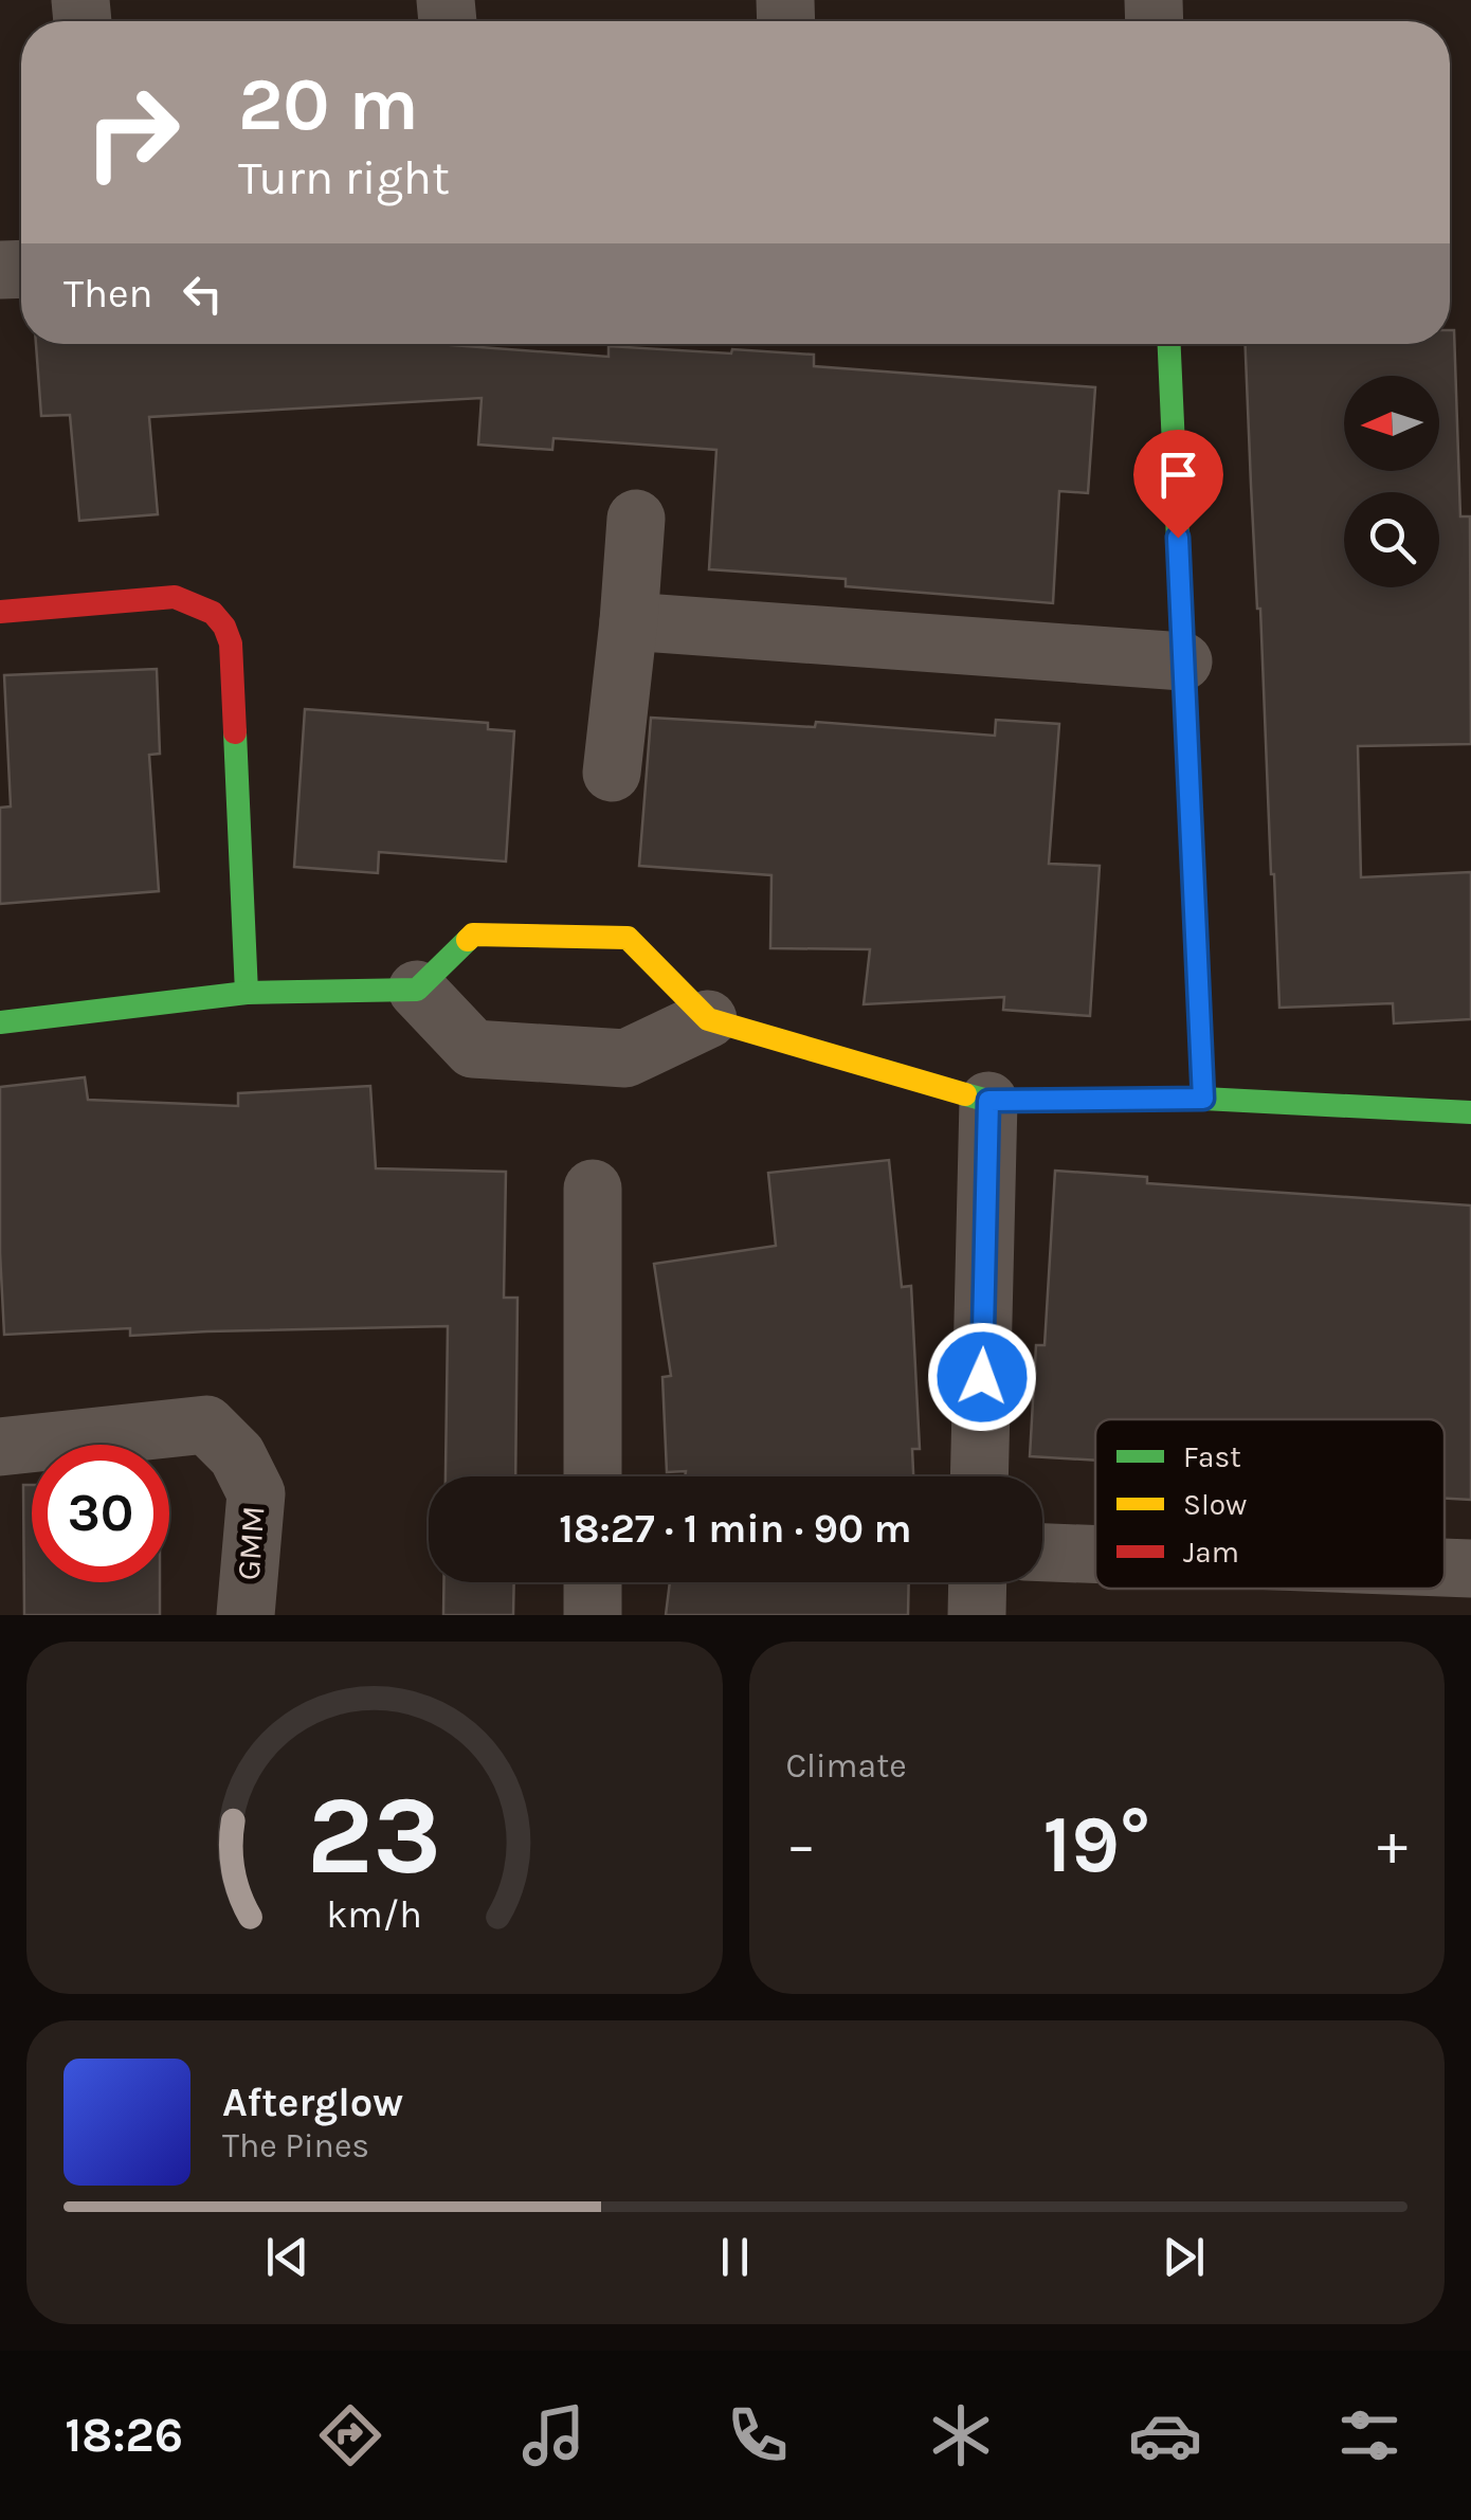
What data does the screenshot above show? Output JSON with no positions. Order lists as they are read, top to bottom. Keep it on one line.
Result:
{"streets":{"street":["GMM"]},"legend":["Fast","Slow","Jam"],"north":"left","page":{"turn":["20 m","Turn right"],"then":"Then","limit":"30","trip":"18:27 · 1 min · 90 m","tile":"Climate","heat":["−","19°","+"],"song":["Afterglow","The Pines"],"tabs":"18:26","gauge":["23","km/h"]}}
